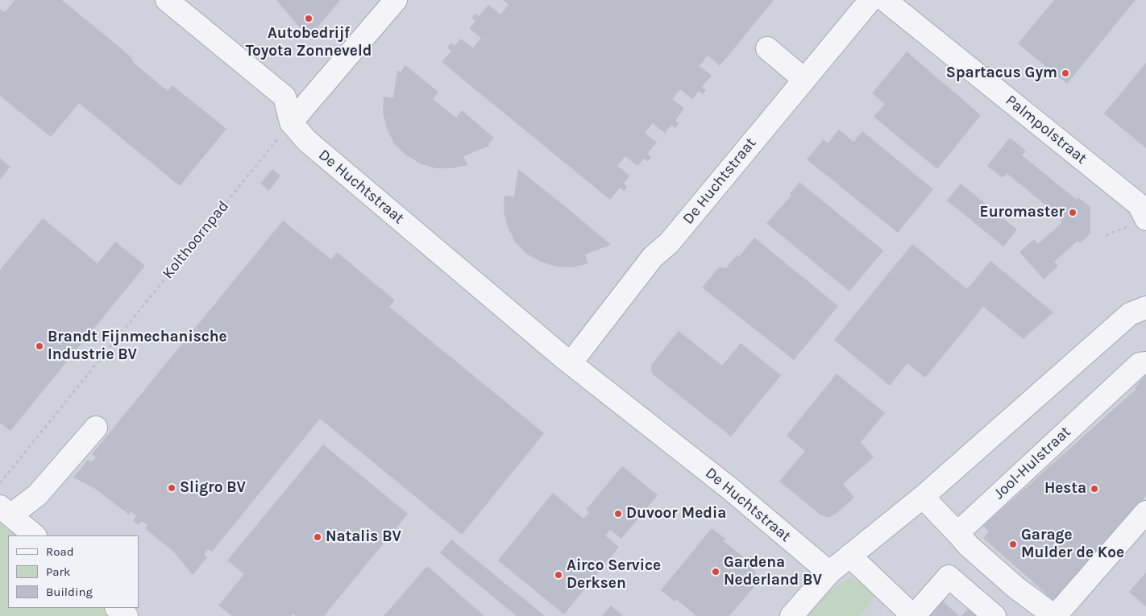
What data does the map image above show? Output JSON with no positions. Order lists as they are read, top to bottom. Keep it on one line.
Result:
{"streets":{"street":["Palmpolstraat","De Huchtstraat","Jool-Hulstraat"],"path":["Kolthoornpad"]},"crossings":[["De Huchtstraat","Kolthoornpad"]],"places":["Autobedrijf Toyota Zonneveld","Spartacus Gym","Euromaster","Brandt Fijnmechanische Industrie BV","Sligro BV","Hesta","Duvoor Media","Natalis BV","Garage Mulder de Koe","Gardena Nederland BV","Airco Service Derksen"],"legend":["Road","Park","Building"]}
